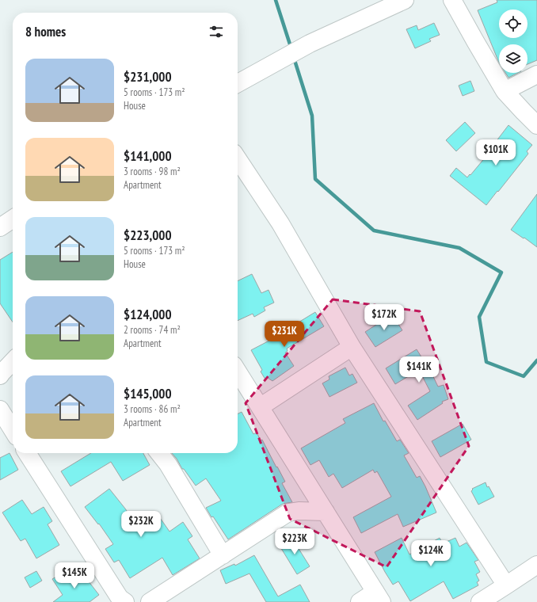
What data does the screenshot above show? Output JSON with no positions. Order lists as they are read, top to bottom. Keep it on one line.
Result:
{"page":{"heading":"8 homes","list":[{"name":"$231,000","note":"5 rooms · 173 m² · House"},{"name":"$141,000","note":"3 rooms · 98 m² · Apartment"},{"name":"$223,000","note":"5 rooms · 173 m² · House"},{"name":"$124,000","note":"2 rooms · 74 m² · Apartment"},{"name":"$145,000","note":"3 rooms · 86 m² · Apartment"}],"price":["$101K","$172K","$231K","$141K","$232K","$223K","$124K","$145K"]}}
